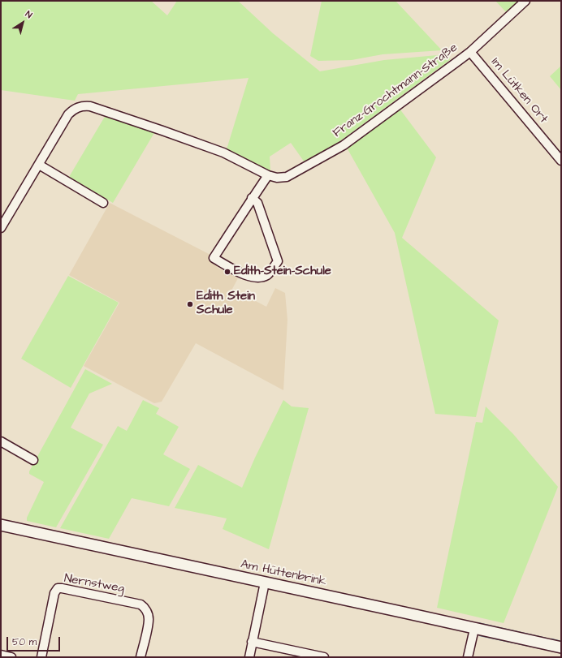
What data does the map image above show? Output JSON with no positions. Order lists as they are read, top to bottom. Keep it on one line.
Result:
{"streets":{"street":["Franz-Grochtmann-Straße","Im Lütken Ort","Am Hüttenbrink","Nernstweg"]},"crossings":[["Franz-Grochtmann-Straße","Im Lütken Ort"]],"places":["Edith-Stein-Schule","Edith Stein Schule"],"scale_bar":"50 m","north":"top right"}
